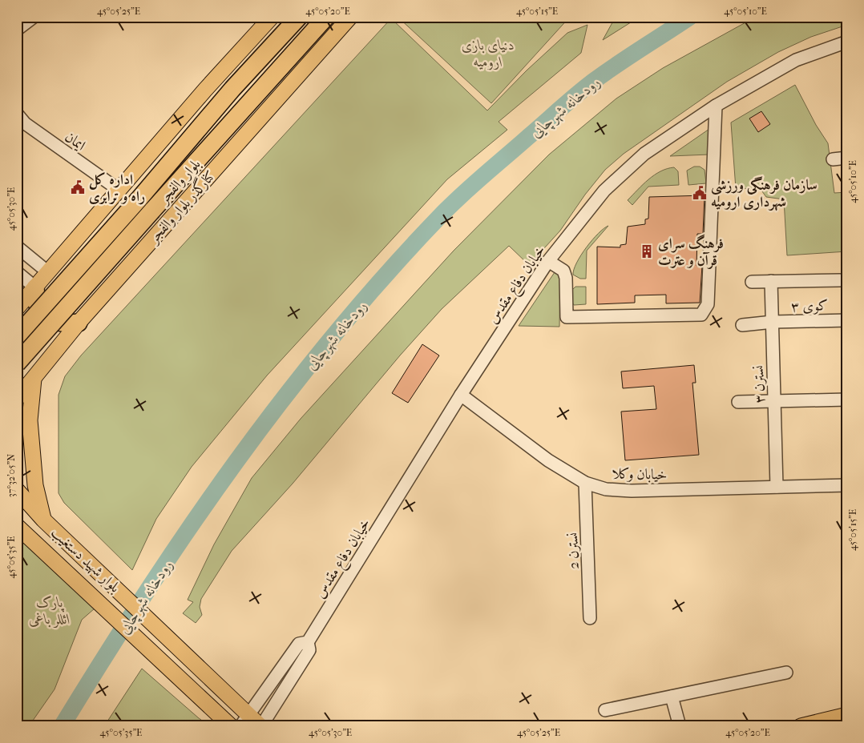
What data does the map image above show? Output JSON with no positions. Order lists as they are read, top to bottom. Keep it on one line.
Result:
{"streets":{"highway":["بلوار والفجر"],"main road":["کنارگذر بلوار والفجر","بلوار شهید دستغیب"],"street":["ایمان","خیابان دفاع مقدس","کوی ۳","نسترن ۳","خیابان وکلا","نسترن 2"]},"crossings":[["خیابان دفاع مقدس","خیابان وکلا"],["خیابان دفاع مقدس","بلوار شهید دستغیب"],["کوی ۳","نسترن ۳"],["نسترن ۳","خیابان وکلا"],["خیابان وکلا","نسترن 2"]],"water":["رودخانه شهرچایی"],"parks":["دنیای بازی ارومیه","پارک ائللر باغی"],"places":{"public building":["اداره کل راه و ترابری","سازمان فرهنگی ورزشی شهرداری ارومیه"],"building":["فرهنگ سرای قرآن و عترت"]},"coordinates":["45°05'25\"E","45°05'20\"E","45°05'15\"E","45°05'10\"E","45°05'30\"E","37°32'05\"N","45°05'35\"E"]}
